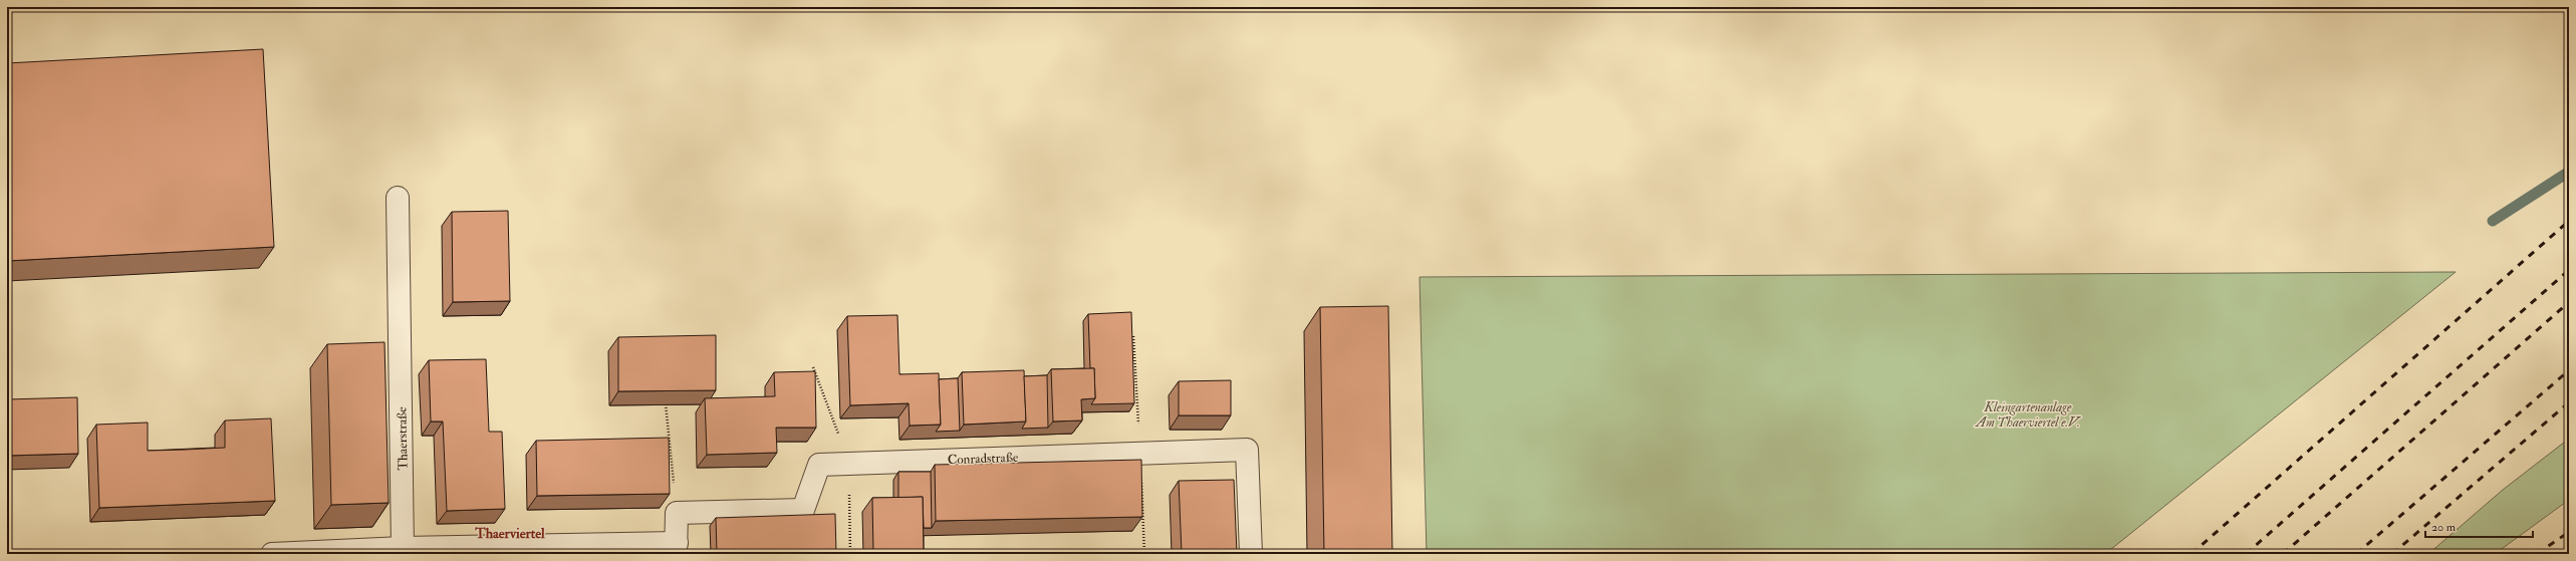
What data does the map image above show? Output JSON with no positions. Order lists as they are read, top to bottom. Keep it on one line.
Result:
{"streets":{"street":["Thaerstraße","Conradstraße"]},"districts":["Thaerviertel"],"parks":["Kleingartenanlage Am Thaerviertel e.V."],"scale_bar":"20 m"}
